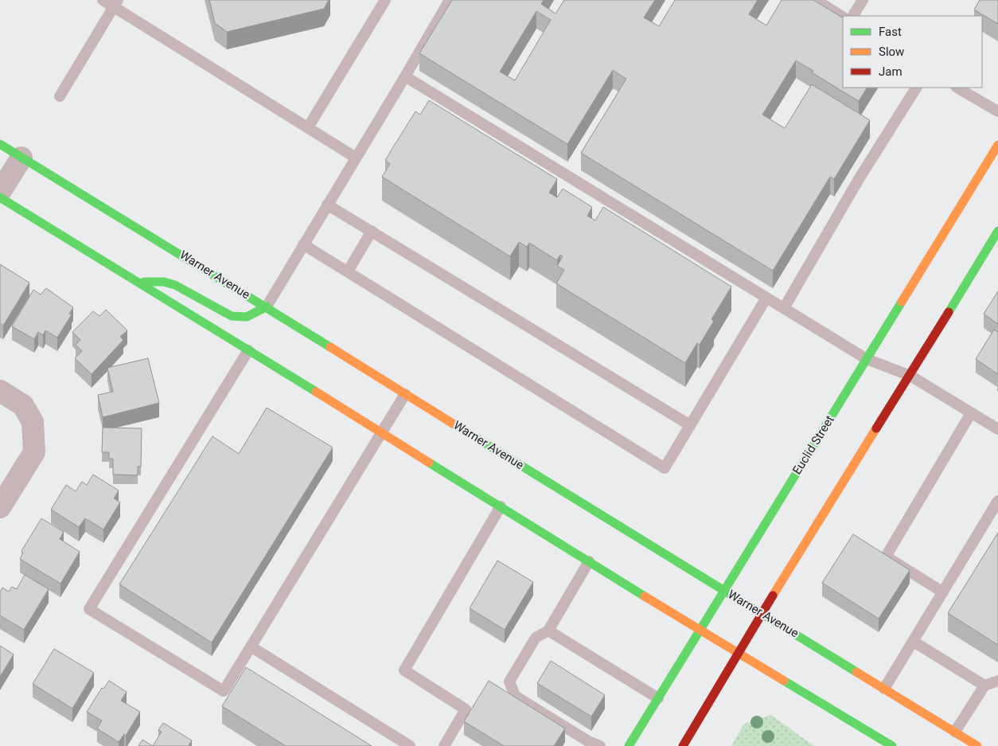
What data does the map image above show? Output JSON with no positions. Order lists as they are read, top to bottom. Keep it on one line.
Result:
{"streets":{"main road":["Warner Avenue","Euclid Street"]},"crossings":[["Warner Avenue","Euclid Street"]],"legend":["Fast","Slow","Jam"]}
